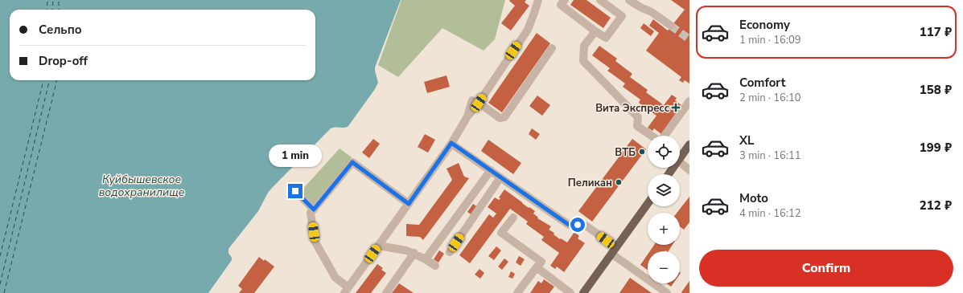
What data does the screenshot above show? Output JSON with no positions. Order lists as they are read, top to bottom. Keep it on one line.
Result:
{"water":["Куйбышевское водохранилище"],"places":{"health":["Вита Экспресс"],"other":["ВТБ","Пеликан"]},"page":{"list":[{"name":"Economy","note":"1 min · 16:09","value":"117 ₽"},{"name":"Comfort","note":"2 min · 16:10","value":"158 ₽"},{"name":"XL","note":"3 min · 16:11","value":"199 ₽"},{"name":"Moto","note":"4 min · 16:12","value":"212 ₽"}],"banner":["Сельпо","Drop-off"],"map_buttons":["+","−"],"bubble":"1 min","buttons":"Confirm"}}
